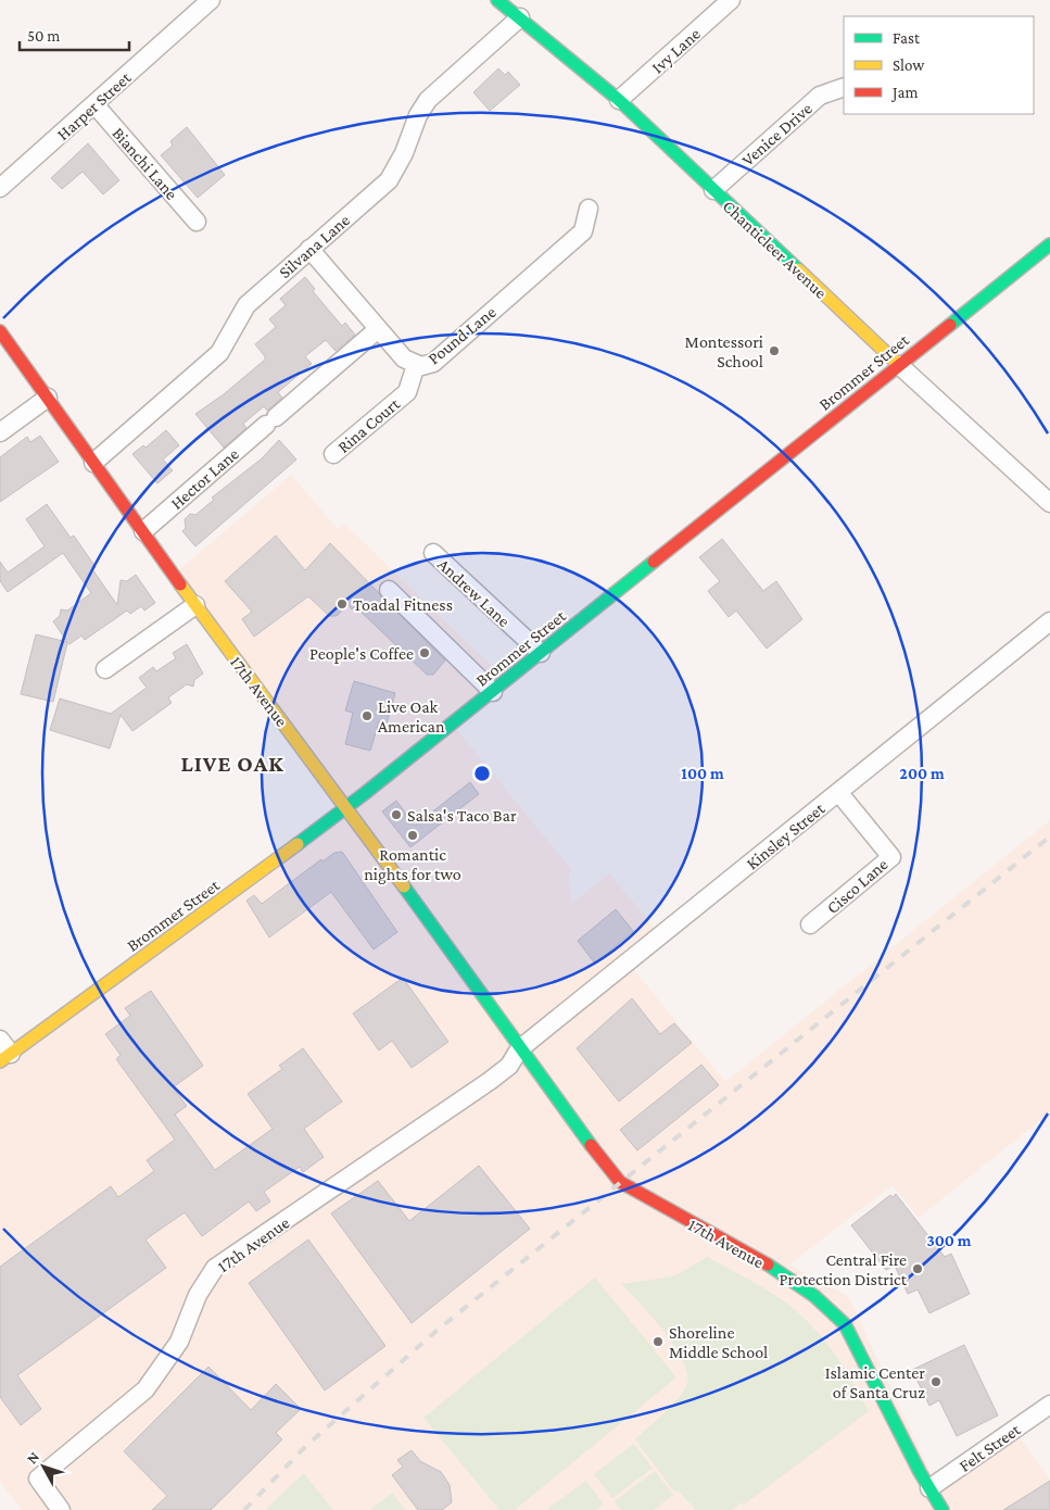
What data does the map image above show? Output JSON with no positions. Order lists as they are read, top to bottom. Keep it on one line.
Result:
{"streets":{"main road":["Chanticleer Avenue","Brommer Street","17th Avenue"],"street":["Ivy Lane","Harper Street","Venice Drive","Bianchi Lane","Silvana Lane","Pound Lane","Rina Court","Hector Lane","Andrew Lane","Kinsley Street","Cisco Lane","Felt Street"]},"crossings":[["Ivy Lane","Chanticleer Avenue"],["Harper Street","Bianchi Lane"],["Venice Drive","Chanticleer Avenue"],["Silvana Lane","Chanticleer Avenue"],["Silvana Lane","Pound Lane"],["Silvana Lane","17th Avenue"],["Chanticleer Avenue","Brommer Street"],["Pound Lane","Rina Court"],["Pound Lane","Hector Lane"],["Brommer Street","Andrew Lane"],["Brommer Street","17th Avenue"],["Hector Lane","17th Avenue"],["17th Avenue","Kinsley Street"],["17th Avenue","Felt Street"],["Kinsley Street","Cisco Lane"]],"districts":["LIVE OAK"],"places":["Montessori School","Toadal Fitness","People's Coffee","Live Oak American","Salsa's Taco Bar","Romantic nights for two","Central Fire Protection District","Shoreline Middle School","Islamic Center of Santa Cruz"],"legend":["Fast","Slow","Jam"],"scale_bar":"50 m","north":"top left","rings":["100 m","200 m","300 m"]}
